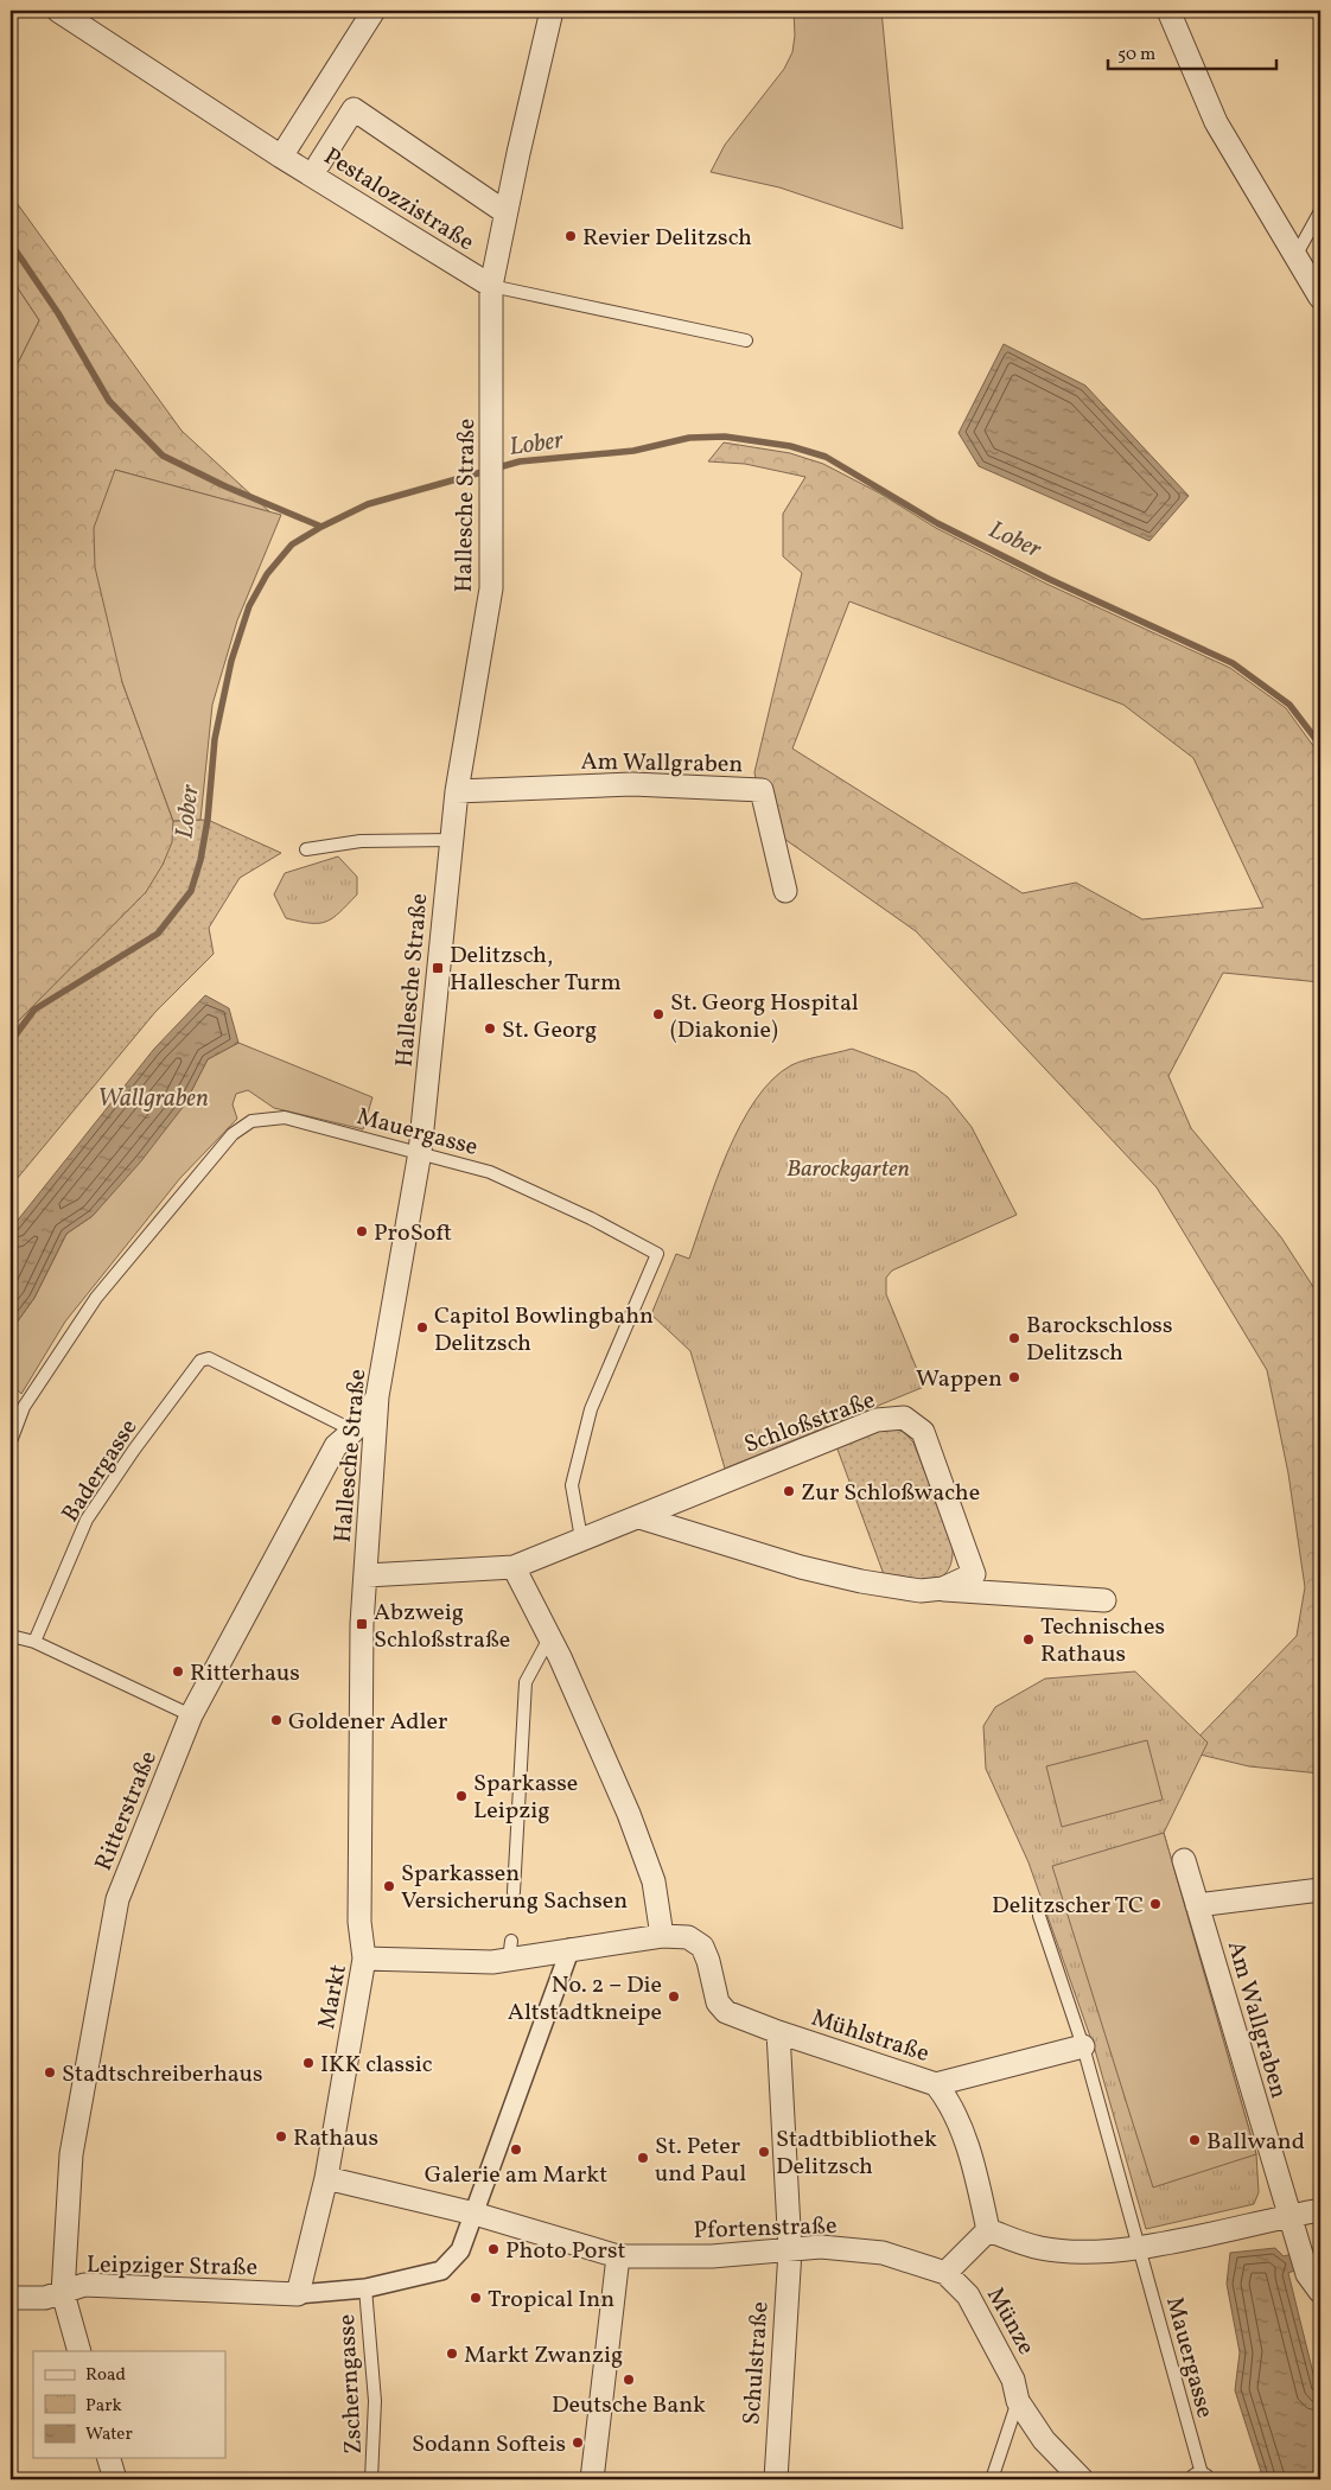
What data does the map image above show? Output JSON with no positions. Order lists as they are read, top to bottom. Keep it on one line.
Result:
{"streets":{"street":["Pestalozzistraße","Hallesche Straße","Am Wallgraben","Schloßstraße","Ritterstraße","Markt","Mühlstraße","Pfortenstraße","Leipziger Straße","Münze","Schulstraße"],"lane":["Mauergasse","Badergasse","Zscherngasse"]},"crossings":[["Pestalozzistraße","Hallesche Straße"],["Hallesche Straße","Am Wallgraben"],["Hallesche Straße","Mauergasse"],["Hallesche Straße","Schloßstraße"],["Hallesche Straße","Ritterstraße"],["Hallesche Straße","Markt"],["Mauergasse","Schloßstraße"],["Mauergasse","Mühlstraße"],["Badergasse","Ritterstraße"],["Ritterstraße","Leipziger Straße"],["Markt","Mühlstraße"],["Markt","Leipziger Straße"],["Markt","Schulstraße"],["Mühlstraße","Schulstraße"],["Pfortenstraße","Münze"],["Pfortenstraße","Schulstraße"]],"water":["Lober","Wallgraben"],"parks":["Barockgarten"],"places":{"other":["Revier Delitzsch","St. Georg Hospital (Diakonie)","St. Georg","ProSoft","Capitol Bowlingbahn Delitzsch","Barockschloss Delitzsch","Wappen","Zur Schloßwache","Technisches Rathaus","Ritterhaus","Goldener Adler","Sparkasse Leipzig","Sparkassen Versicherung Sachsen","Delitzscher TC","No. 2 – Die Altstadtkneipe","IKK classic","Stadtschreiberhaus","Rathaus","Ballwand","Galerie am Markt","Stadtbibliothek Delitzsch","St. Peter und Paul","Photo Porst","Tropical Inn","Markt Zwanzig","Deutsche Bank","Sodann Softeis"],"transit":["Delitzsch, Hallescher Turm","Abzweig Schloßstraße"]},"legend":["Road","Park","Water"],"scale_bar":"50 m"}
